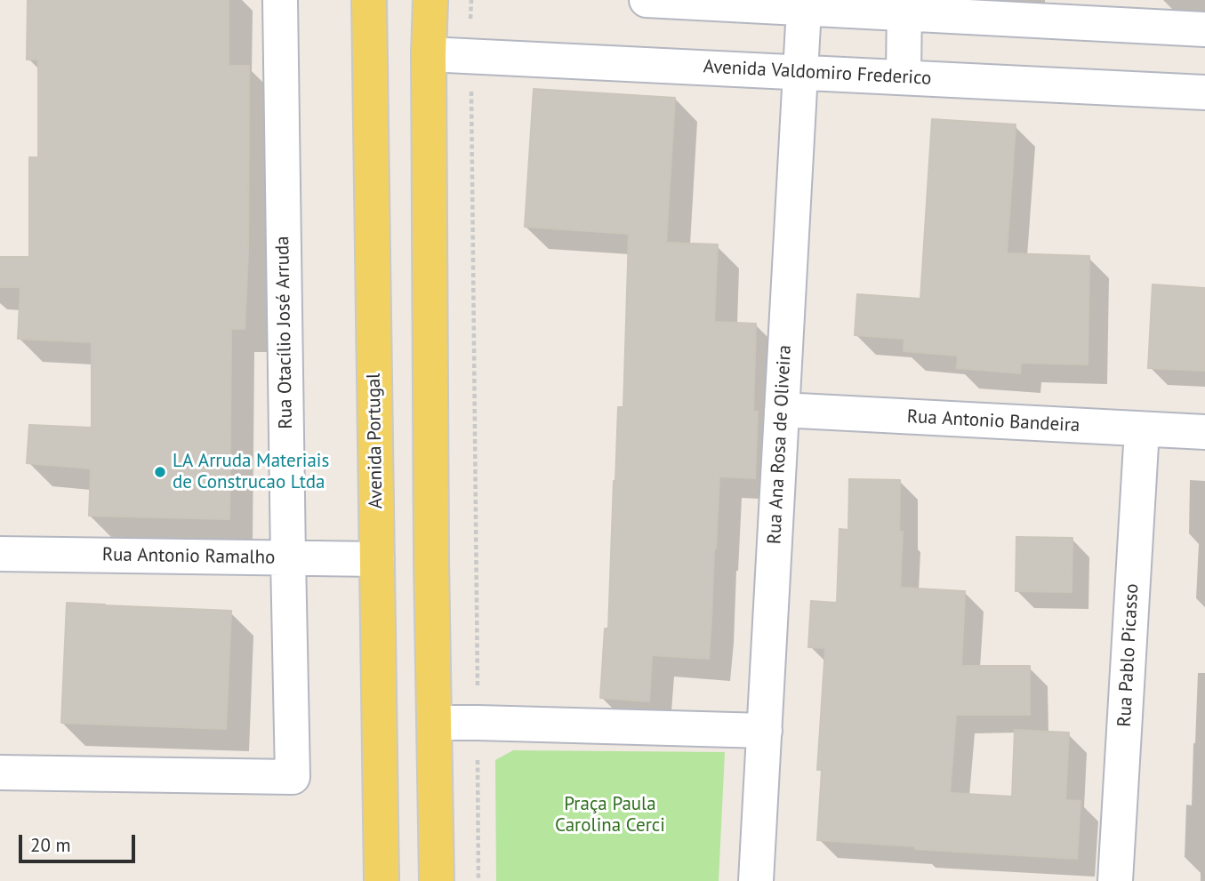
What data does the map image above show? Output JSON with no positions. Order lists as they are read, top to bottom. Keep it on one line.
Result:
{"streets":{"main road":["Avenida Portugal"],"street":["Avenida Valdomiro Frederico","Rua Otacílio José Arruda","Rua Antonio Bandeira","Rua Ana Rosa de Oliveira","Rua Antonio Ramalho","Rua Pablo Picasso"]},"crossings":[["Avenida Valdomiro Frederico","Rua Ana Rosa de Oliveira"],["Rua Otacílio José Arruda","Rua Antonio Ramalho"],["Rua Antonio Bandeira","Rua Ana Rosa de Oliveira"],["Rua Antonio Bandeira","Rua Pablo Picasso"],["Avenida Portugal","Rua Antonio Ramalho"]],"parks":["Praça Paula Carolina Cerci"],"places":["LA Arruda Materiais de Construcao Ltda"],"scale_bar":"20 m"}
